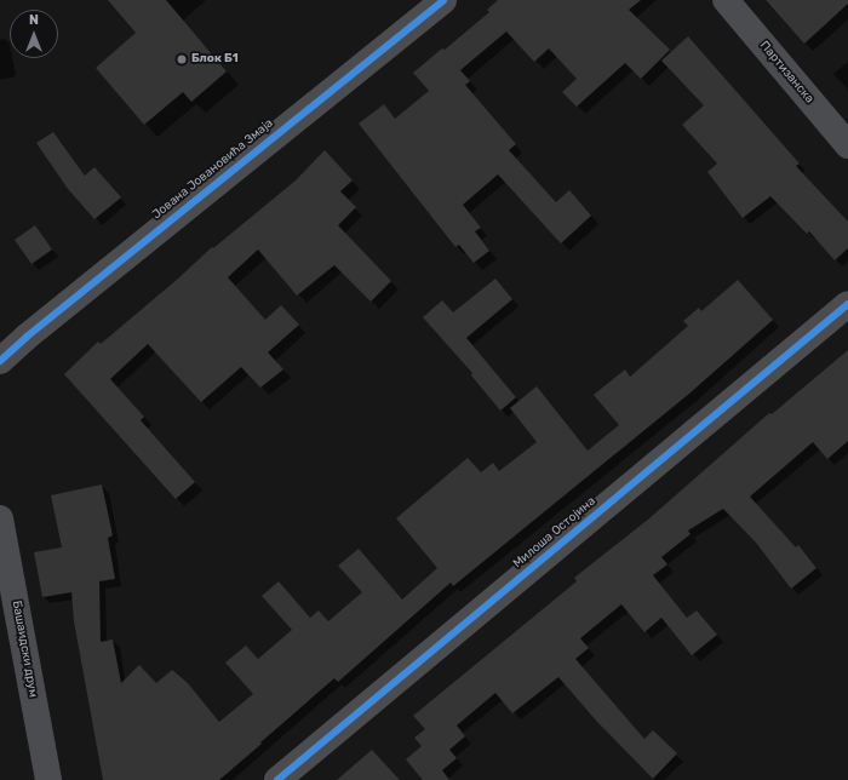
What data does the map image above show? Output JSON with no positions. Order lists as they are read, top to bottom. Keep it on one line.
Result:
{"streets":{"street":["Партизанска","Јована Јовановића Змаја","Милоша Остојина","Башаидски друм"]},"places":["Блок Б1"],"north":"top"}
